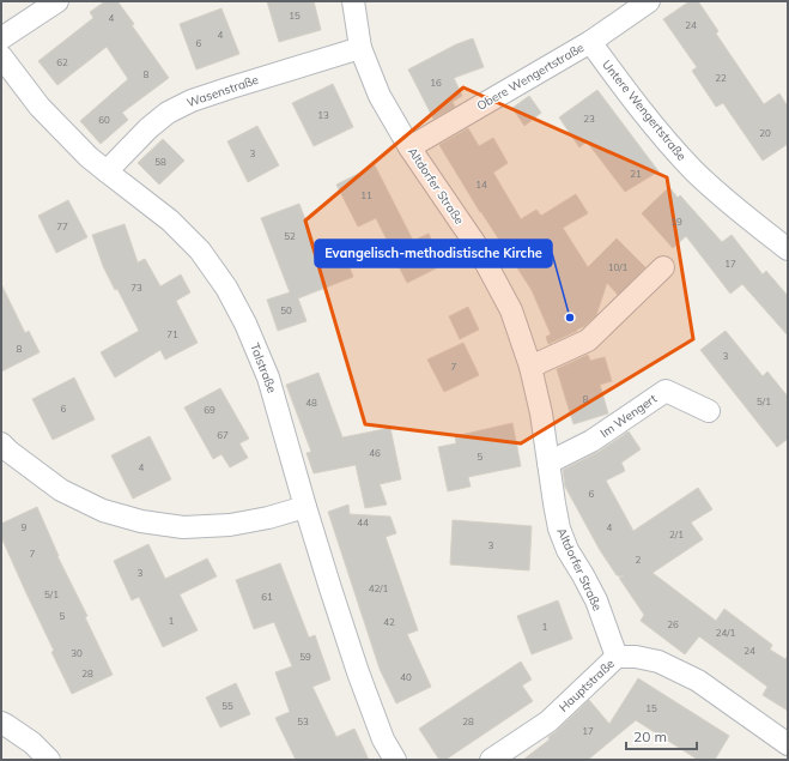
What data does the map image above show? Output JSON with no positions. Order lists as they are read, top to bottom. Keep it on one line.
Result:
{"streets":{"street":["Obere Wengertstraße","Wasenstraße","Untere Wengertstraße","Altdorfer Straße","Talstraße","Im Wengert","Hauptstraße"]},"crossings":[["Obere Wengertstraße","Untere Wengertstraße"],["Obere Wengertstraße","Altdorfer Straße"],["Wasenstraße","Altdorfer Straße"],["Wasenstraße","Talstraße"],["Altdorfer Straße","Im Wengert"],["Altdorfer Straße","Hauptstraße"]],"places":["Evangelisch-methodistische Kirche"],"house_numbers":["15","4","24","4","6","62","8","22","16","13","23","60","20","3","58","21","14","11","19","77","52","17","10/1","73","50","71","8","3","7","8","5/1","48","6","69","67","46","5","4","6","44","9","4","2/1","3","7","2","3","42/1","5/1","61","5","1","42","26","1","24/1","24","30","59","28","40","55","15","53","28","17"],"scale_bar":"20 m"}
